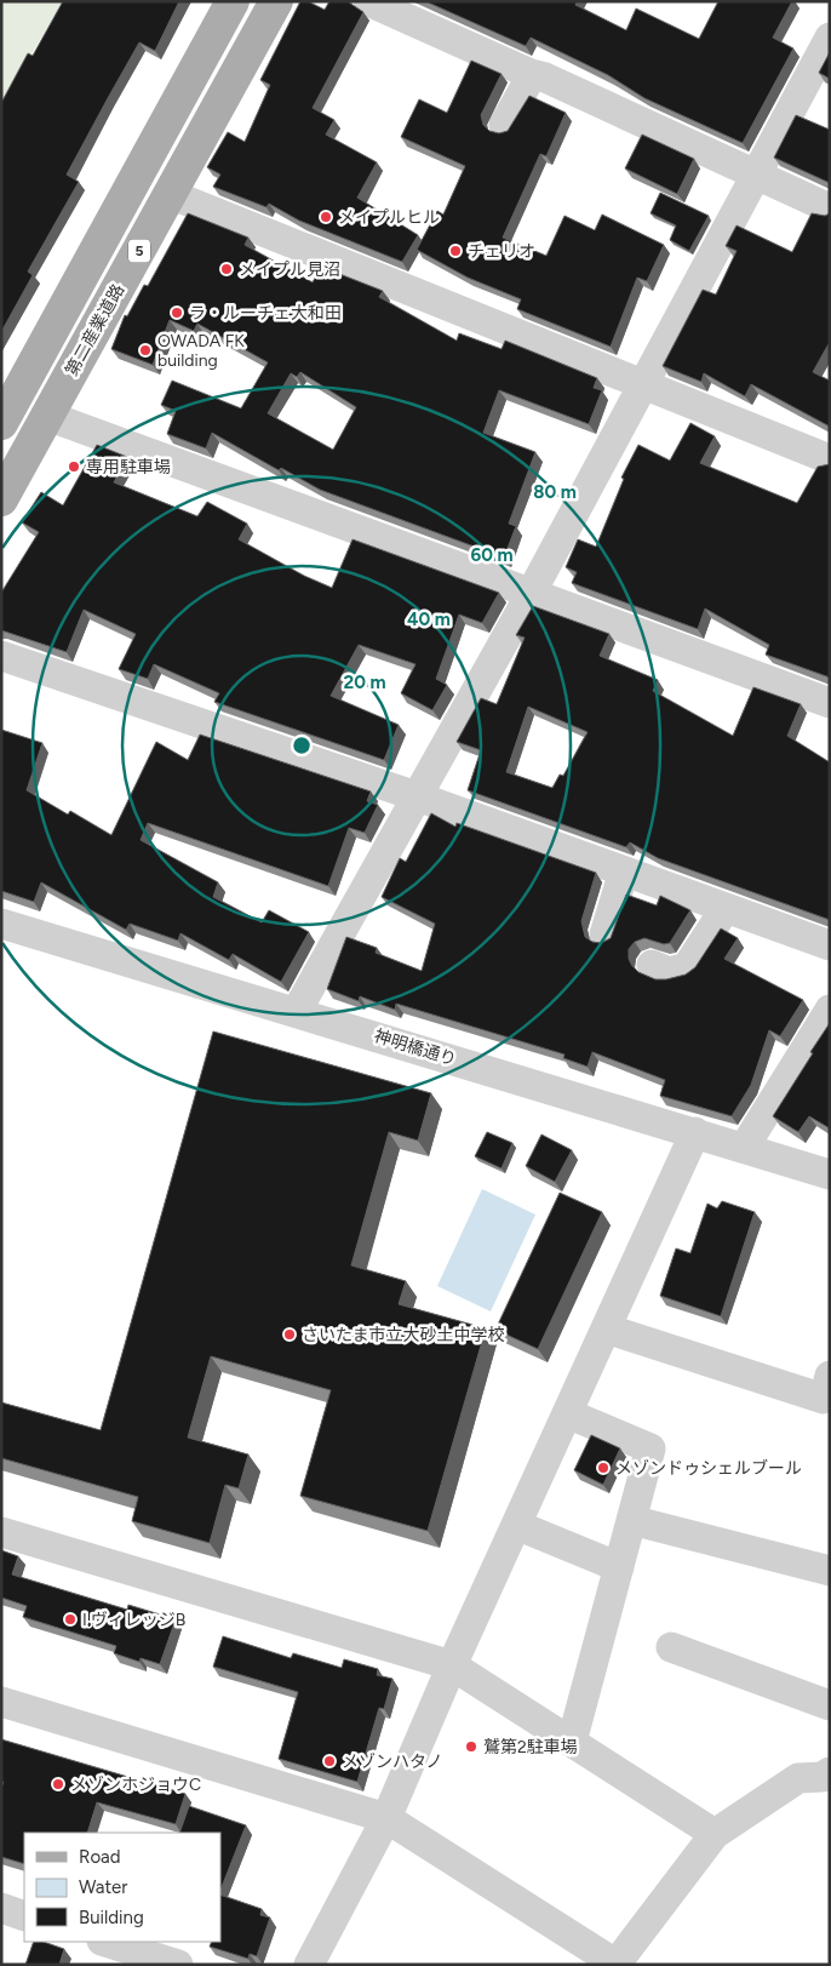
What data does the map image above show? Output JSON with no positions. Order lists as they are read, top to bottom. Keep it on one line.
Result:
{"streets":{"main road":["5","第二産業道路"],"street":["神明橋通り"]},"places":["メイプルヒル","チェリオ","メイプル見沼","ラ・ルーチェ大和田","OWADA FK building","専用駐車場","さいたま市立大砂土中学校","メゾンドゥシェルブール","I.ヴィレッジB","鷲第2駐車場","メゾンハタノ","メゾンホジョウC"],"legend":["Road","Water","Building"],"rings":["80 m","60 m","40 m","20 m"]}
